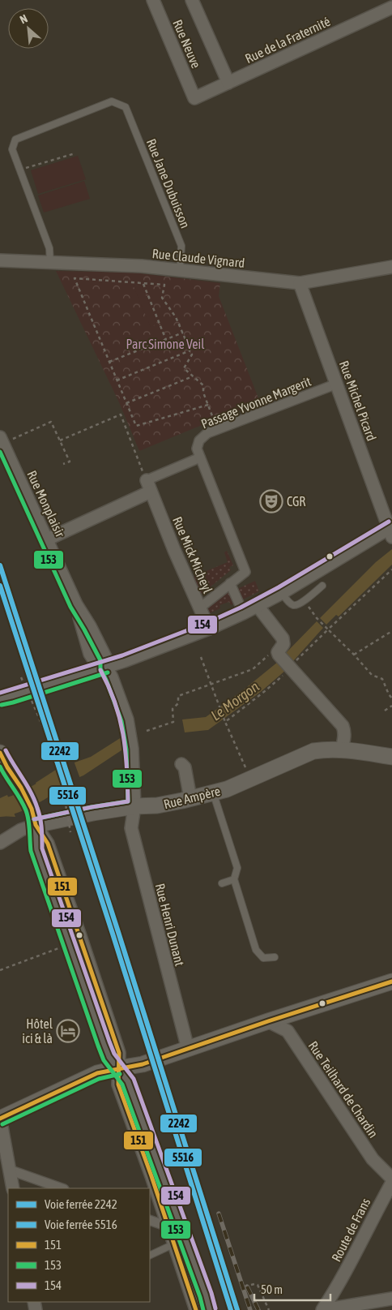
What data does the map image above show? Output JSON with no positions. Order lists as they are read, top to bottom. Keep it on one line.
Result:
{"streets":{"street":["Rue de la Fraternité","Rue Neuve","Rue Claude Vignard","Rue Michel Picard","Passage Yvonne Margerit","Rue Monplaisir","Rue Mick Micheyl","Rue Ampère","Rue Henri Dunant","Rue Teilhard de Chardin","Route de Frans"],"lane":["Rue Jane Dubuisson"]},"crossings":[["Rue de la Fraternité","Rue Neuve"],["Rue Jane Dubuisson","Rue Claude Vignard"],["Rue Claude Vignard","Rue Michel Picard"],["Rue Michel Picard","Passage Yvonne Margerit"],["Passage Yvonne Margerit","Rue Mick Micheyl"],["Rue Monplaisir","Rue Henri Dunant"],["Rue Ampère","Rue Henri Dunant"]],"water":["Le Morgon"],"parks":["Parc Simone Veil"],"places":{"theatre":["CGR"],"hotel":["Hôtel ici & là"]},"lines":["transit line 153","transit line 154","rail line 2242","rail line 5516","transit line 151"],"legend":["Voie ferrée 2242","Voie ferrée 5516","151","153","154"],"scale_bar":"50 m","north":"top left"}
